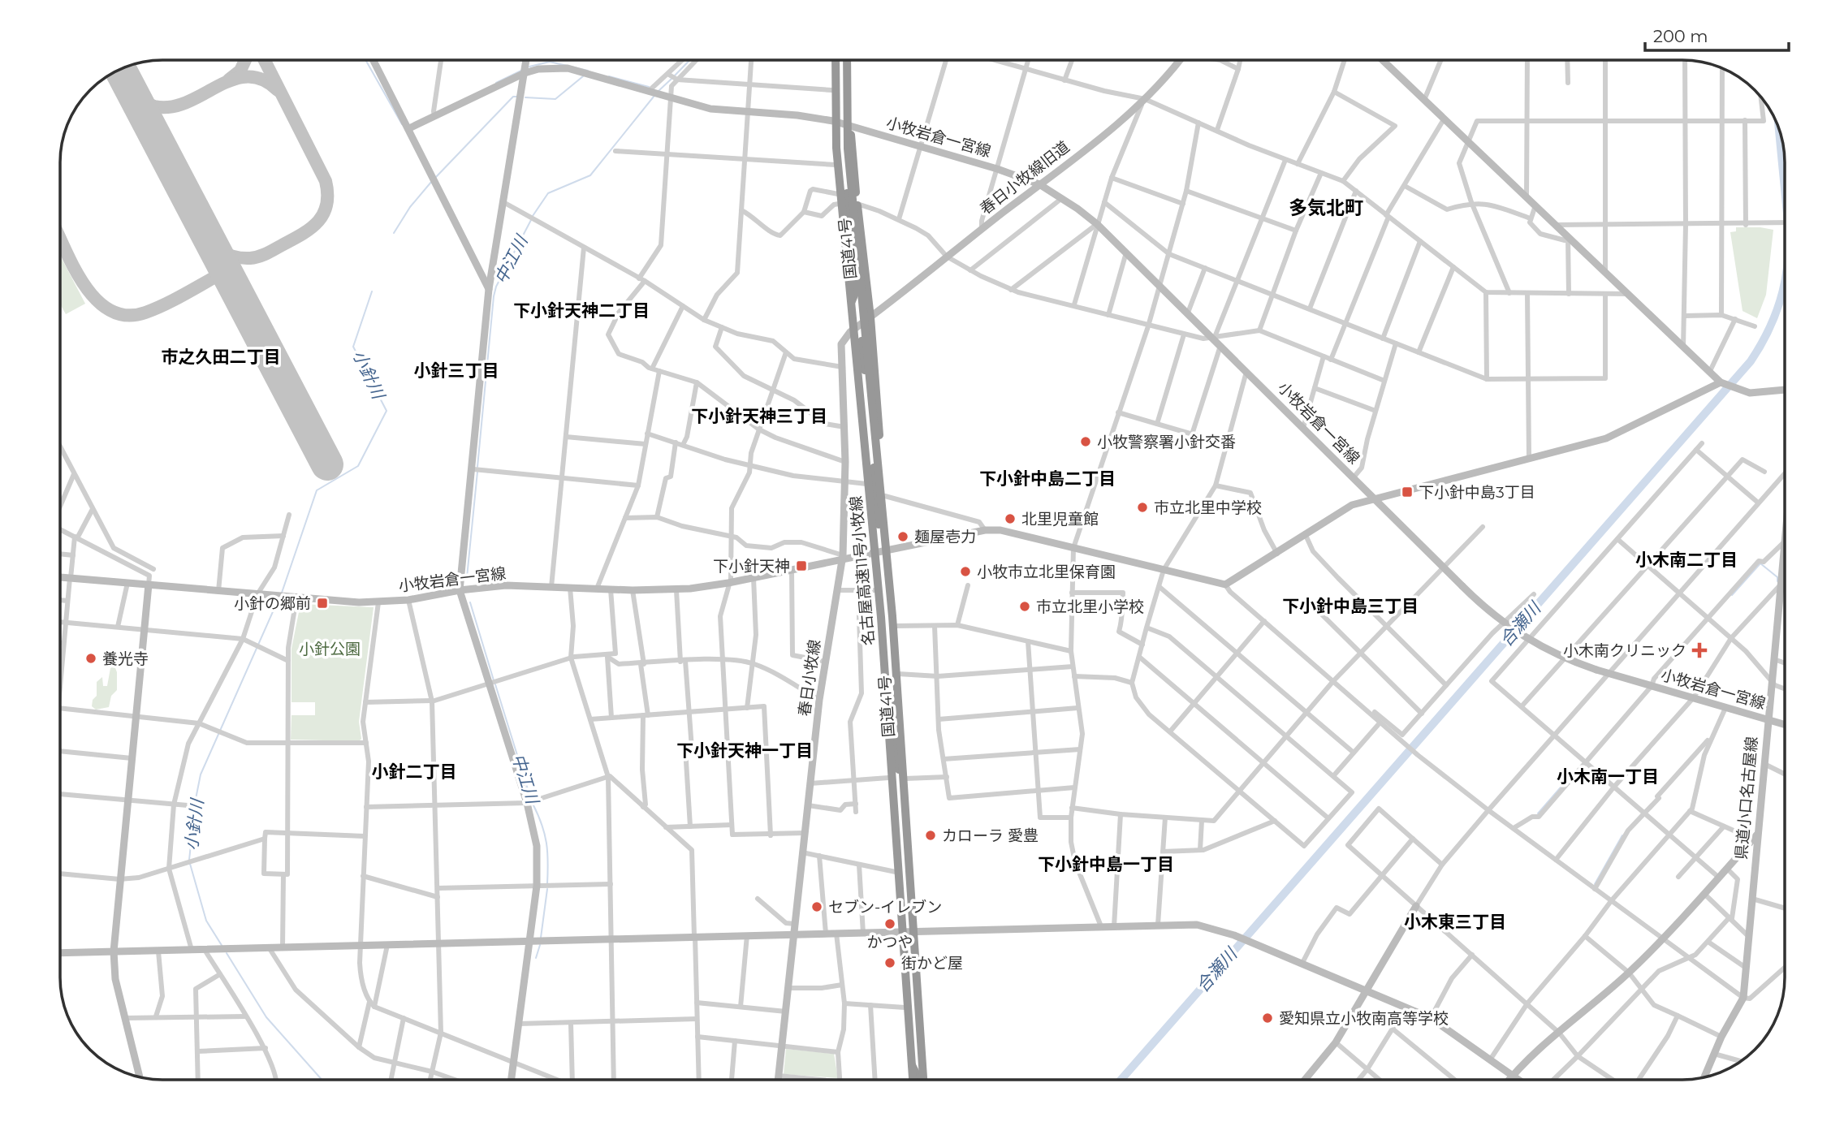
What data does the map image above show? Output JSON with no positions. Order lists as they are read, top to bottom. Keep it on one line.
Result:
{"streets":{"highway":["国道41号","名古屋高速11号小牧線"],"street":["小牧岩倉一宮線","春日小牧線旧道","春日小牧線","県道小口名古屋線"]},"crossings":[["小牧岩倉一宮線","春日小牧線旧道"],["小牧岩倉一宮線","国道41号"],["小牧岩倉一宮線","春日小牧線"],["小牧岩倉一宮線","県道小口名古屋線"],["春日小牧線旧道","国道41号"],["春日小牧線旧道","名古屋高速11号小牧線"],["国道41号","名古屋高速11号小牧線"],["国道41号","春日小牧線"]],"districts":["多気北町","下小針天神二丁目","市之久田二丁目","小針三丁目","下小針天神三丁目","下小針中島二丁目","小木南二丁目","下小針中島三丁目","下小針天神一丁目","小針二丁目","小木南一丁目","下小針中島一丁目","小木東三丁目"],"water":["中江川","小針川","合瀬川"],"parks":["小針公園"],"places":{"other":["小牧警察署小針交番","市立北里中学校","北里児童館","麺屋壱力","小牧市立北里保育園","市立北里小学校","養光寺","カローラ 愛豊","セブン-イレブン","かつや","街かど屋","愛知県立小牧南高等学校"],"transit":["下小針中島3丁目","下小針天神","小針の郷前"],"health":["小木南クリニック"]},"scale_bar":"200 m"}
